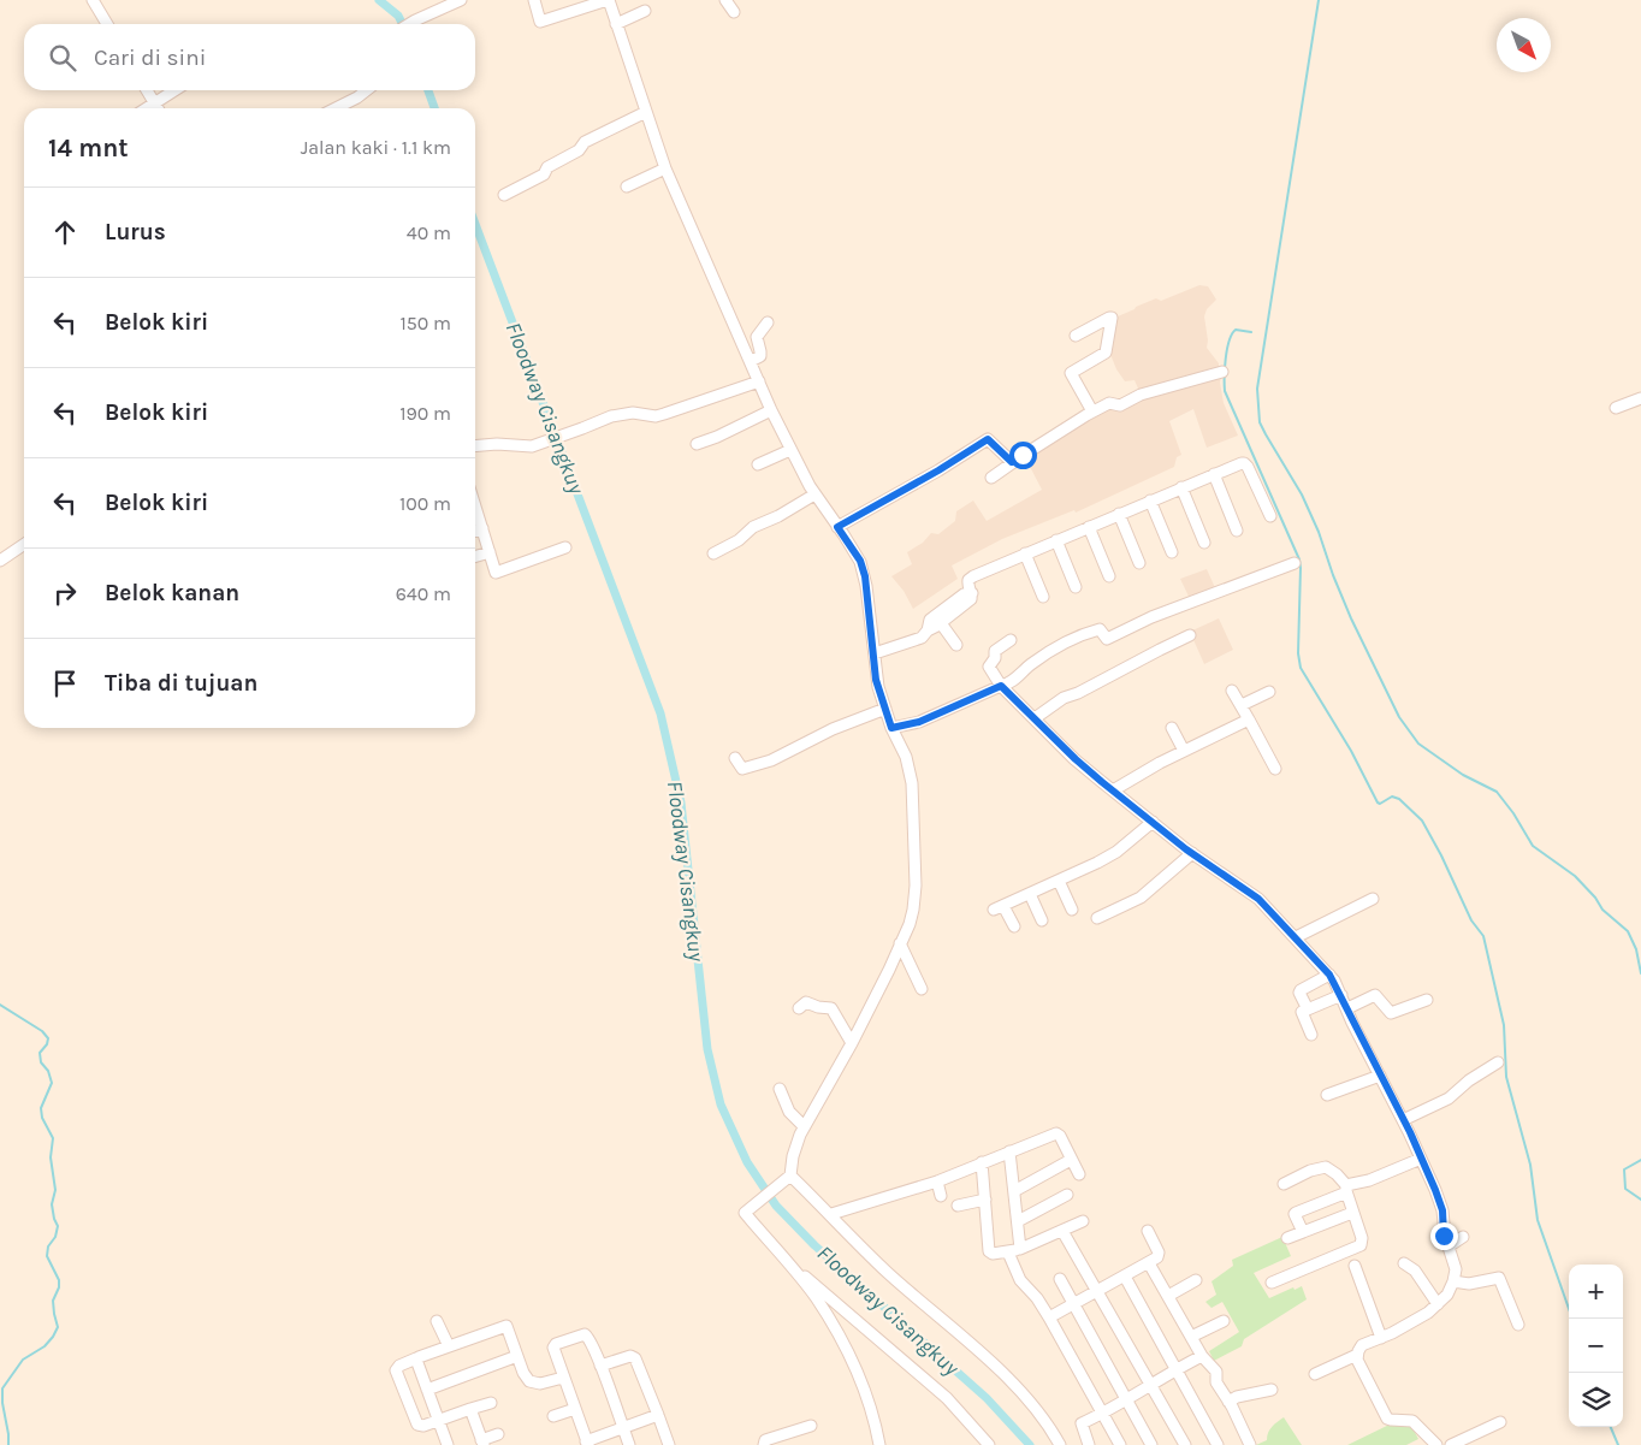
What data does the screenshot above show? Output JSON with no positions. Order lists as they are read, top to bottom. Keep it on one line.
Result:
{"water":["Floodway Cisangkuy"],"north":"bottom right","page":{"search":"Cari di sini","heading":["14 mnt","Jalan kaki · 1.1 km"],"list":[["Lurus","40 m"],["Belok kiri","150 m"],["Belok kiri","190 m"],["Belok kiri","100 m"],["Belok kanan","640 m"],"Tiba di tujuan"],"map_buttons":["+","−"]}}
